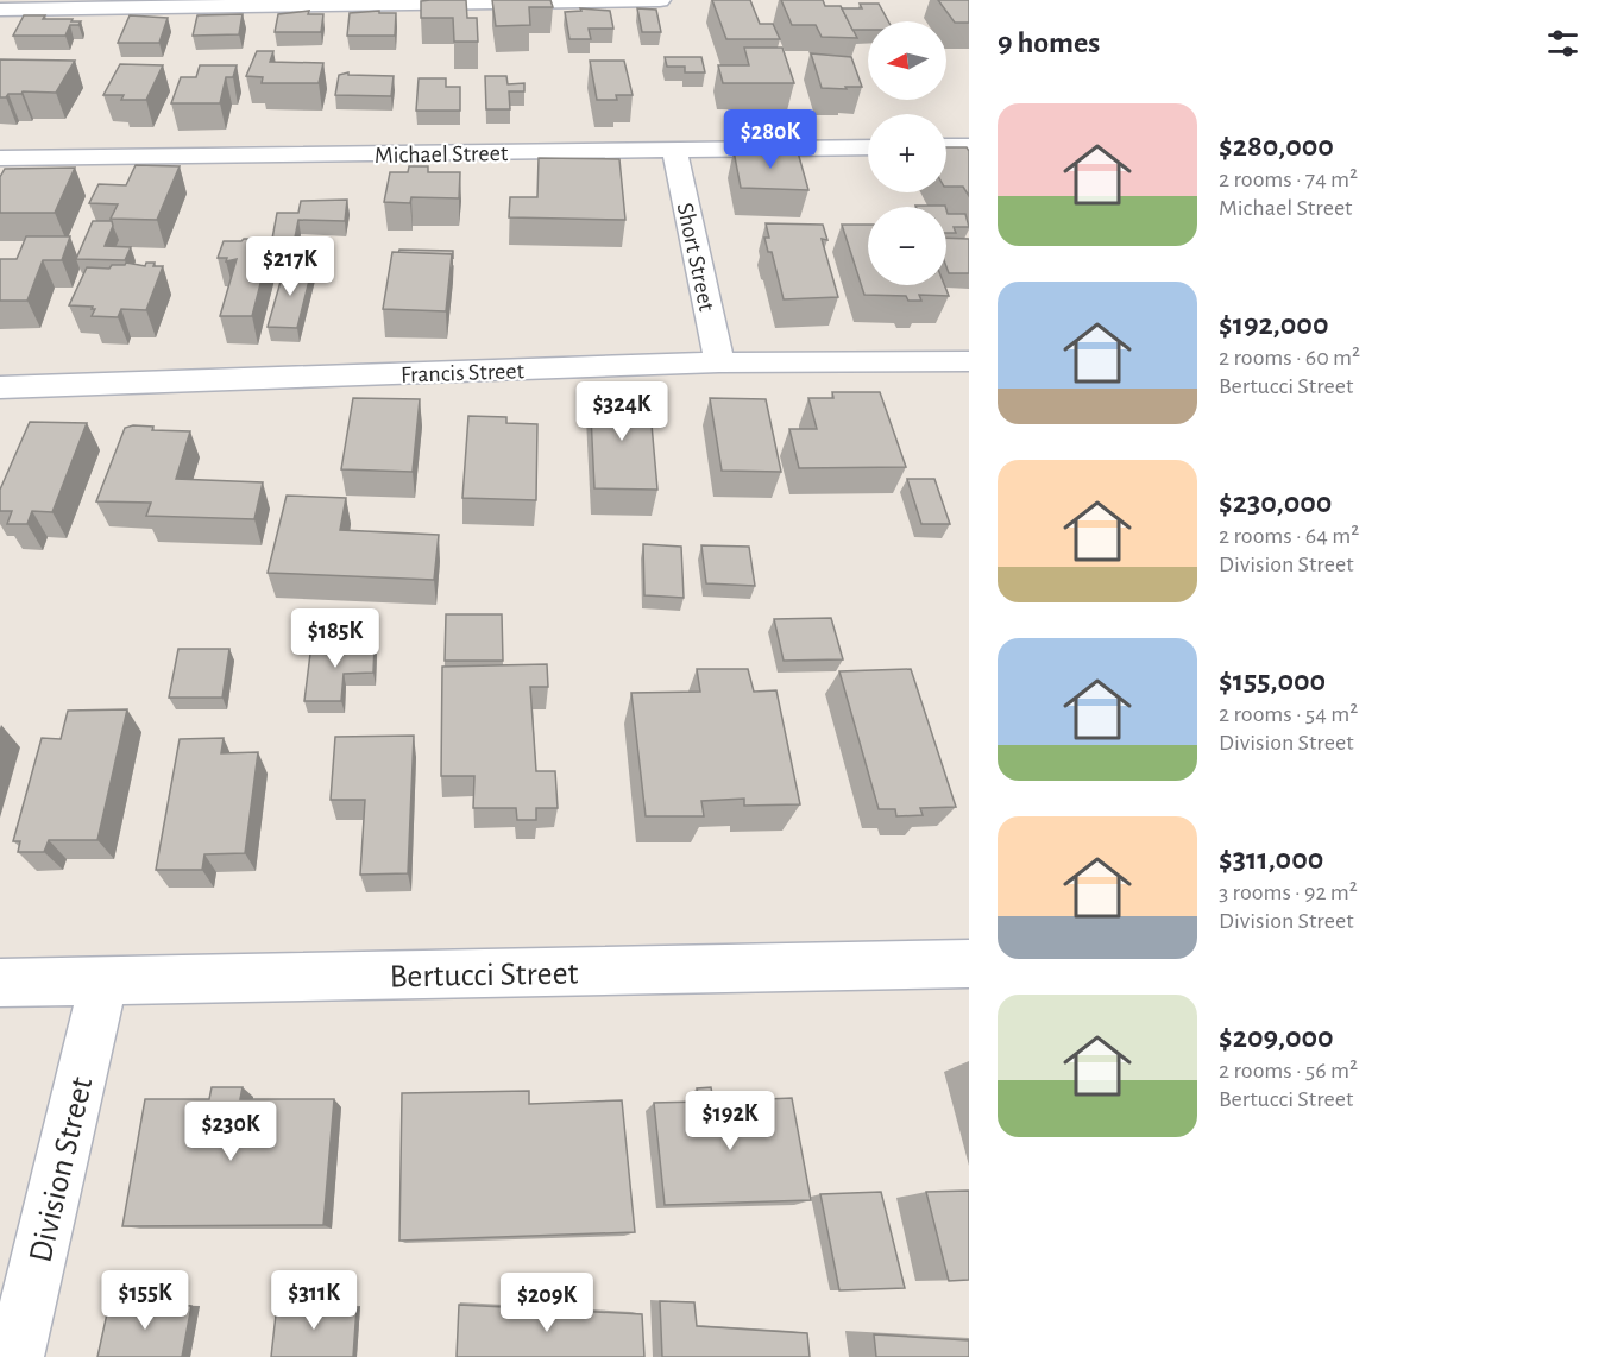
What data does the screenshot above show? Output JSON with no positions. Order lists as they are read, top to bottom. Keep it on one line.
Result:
{"streets":{"street":["Michael Street","Short Street","Francis Street","Bertucci Street","Division Street"]},"crossings":[["Michael Street","Short Street"],["Short Street","Francis Street"],["Bertucci Street","Division Street"]],"north":"left","page":{"heading":"9 homes","map_buttons":["+","−"],"list":[{"name":"$280,000","note":"2 rooms · 74 m² · Michael Street"},{"name":"$192,000","note":"2 rooms · 60 m² · Bertucci Street"},{"name":"$230,000","note":"2 rooms · 64 m² · Division Street"},{"name":"$155,000","note":"2 rooms · 54 m² · Division Street"},{"name":"$311,000","note":"3 rooms · 92 m² · Division Street"},{"name":"$209,000","note":"2 rooms · 56 m² · Bertucci Street"}],"price":["$280K","$217K","$324K","$185K","$192K","$230K","$155K","$311K","$209K"]}}
